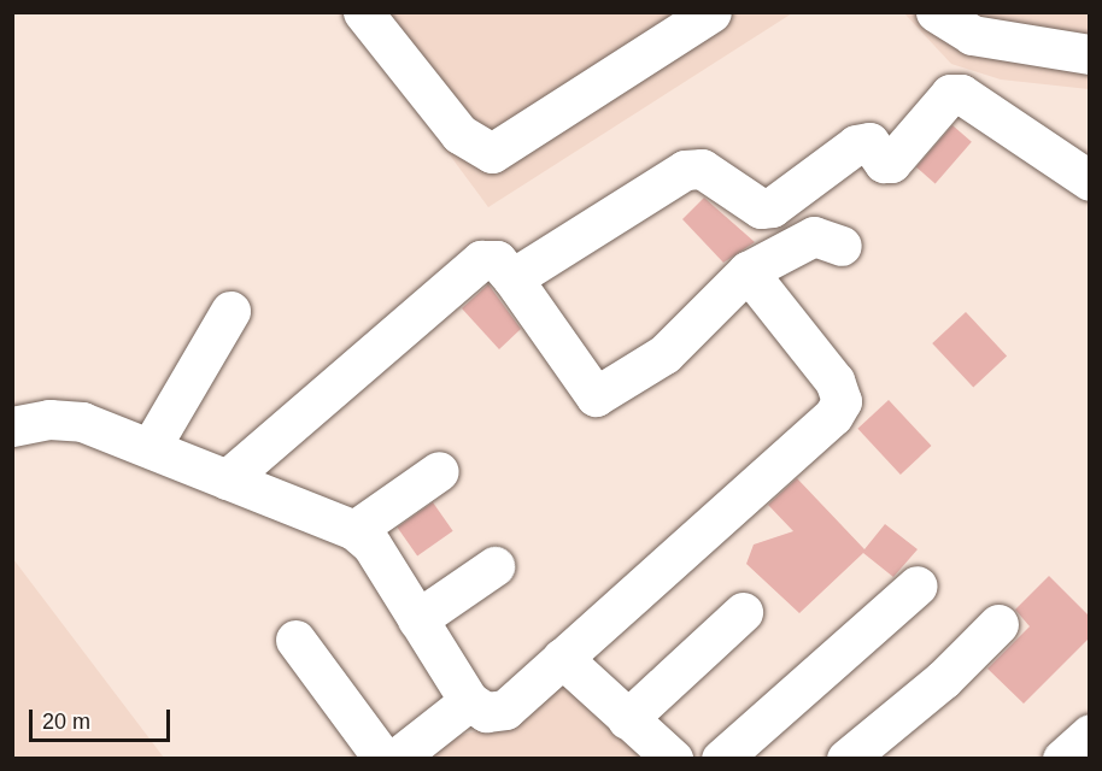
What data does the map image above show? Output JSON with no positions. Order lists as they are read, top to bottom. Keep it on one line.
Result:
{"scale_bar":"20 m"}
